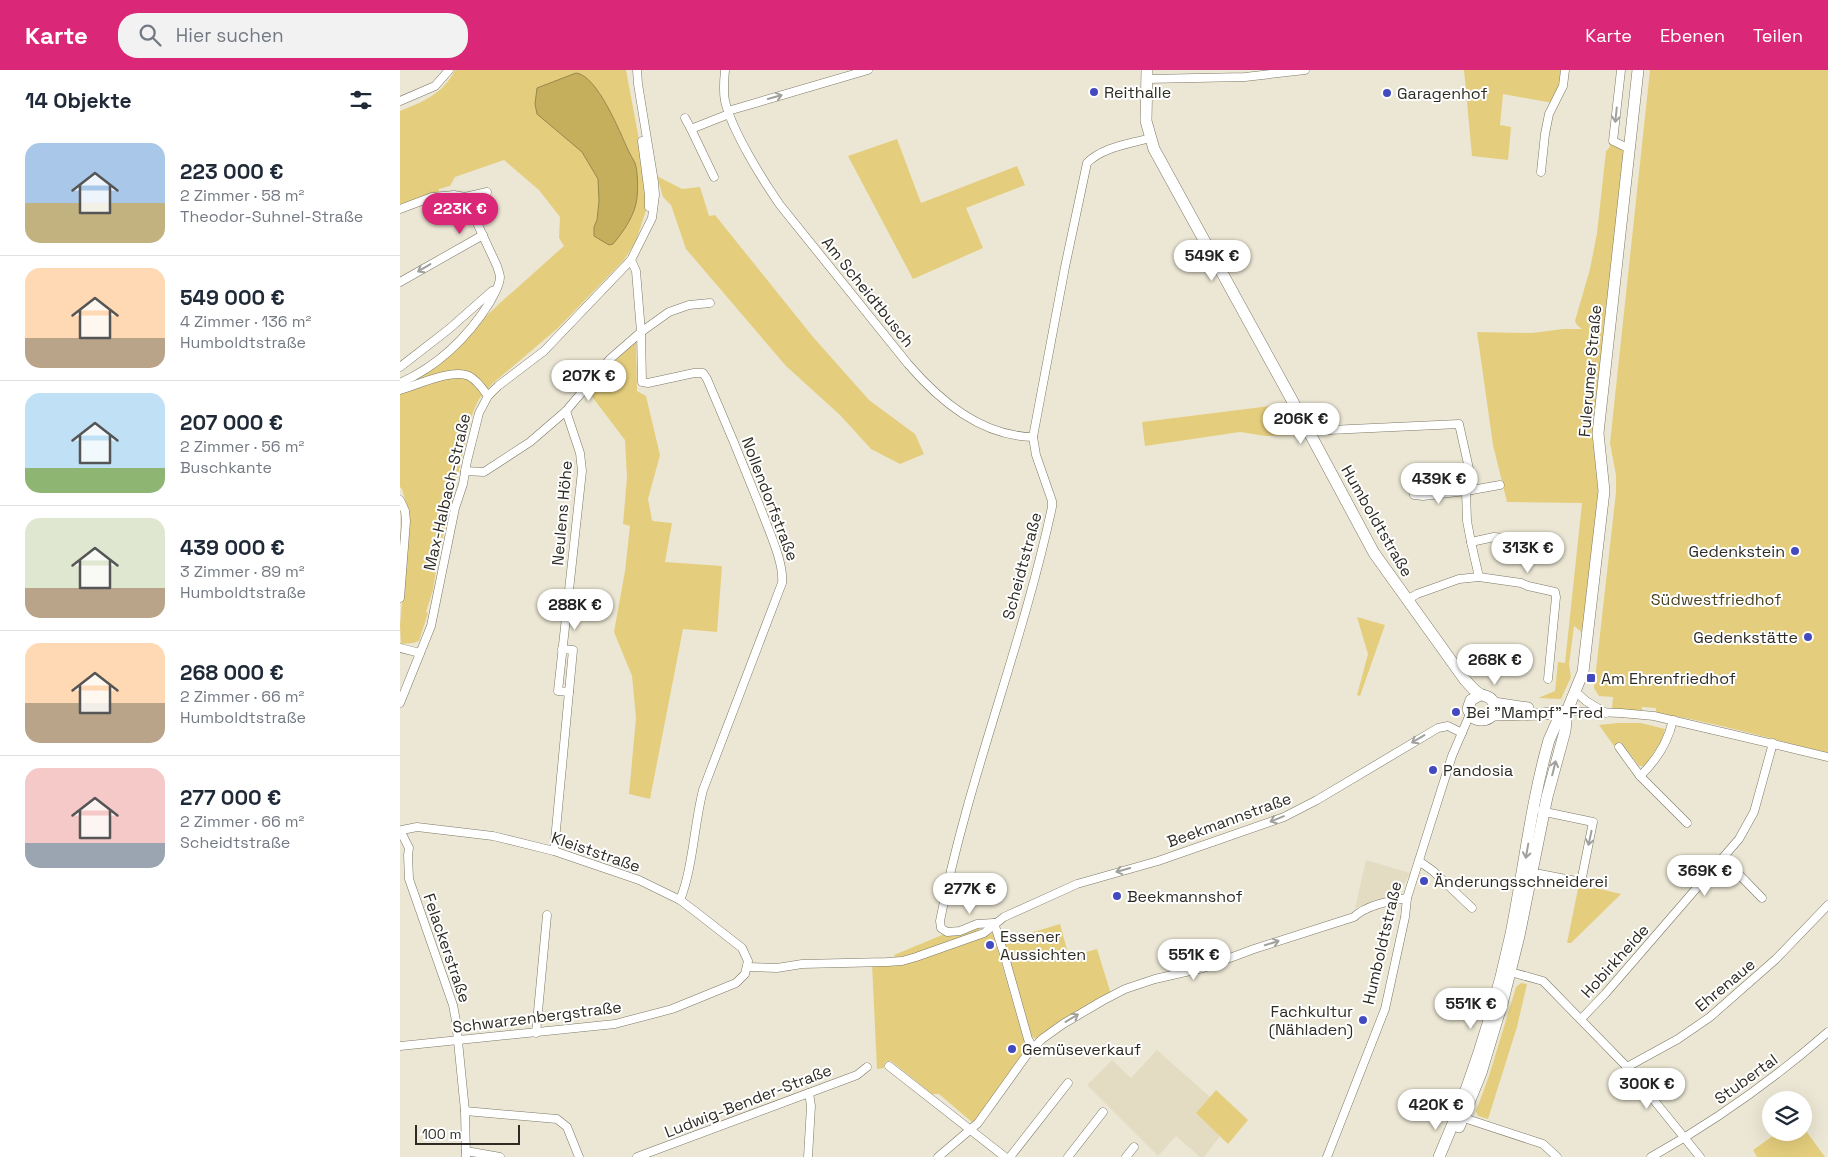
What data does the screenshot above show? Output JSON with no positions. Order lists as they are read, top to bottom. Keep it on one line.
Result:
{"streets":{"main road":["Fulerumer Straße","Humboldtstraße"],"street":["Am Scheidtbusch","Max-Halbach-Straße","Nollendorfstraße","Neulens Höhe","Scheidtstraße","Beekmannstraße","Kleiststraße","Felackerstraße","Hobirkheide","Ehrenaue","Schwarzenbergstraße","Stubertal","Ludwig-Bender-Straße"]},"crossings":[["Am Scheidtbusch","Scheidtstraße"],["Max-Halbach-Straße","Nollendorfstraße"],["Nollendorfstraße","Kleiststraße"],["Neulens Höhe","Kleiststraße"],["Humboldtstraße","Scheidtstraße"],["Humboldtstraße","Beekmannstraße"],["Scheidtstraße","Beekmannstraße"],["Beekmannstraße","Kleiststraße"],["Beekmannstraße","Schwarzenbergstraße"],["Kleiststraße","Felackerstraße"],["Kleiststraße","Schwarzenbergstraße"],["Felackerstraße","Schwarzenbergstraße"]],"one_way":["Beekmannstraße"],"parks":["Südwestfriedhof"],"places":{"other":["Reithalle","Garagenhof","Gedenkstein","Gedenkstätte","Bei \"Mampf\"-Fred","Pandosia","Änderungsschneiderei","Beekmannshof","Essener Aussichten","Fachkultur (Nähladen)","Gemüseverkauf"],"transit":["Am Ehrenfriedhof"]},"scale_bar":"100 m","page":{"header":"Karte","search":"Hier suchen","nav":["Karte","Ebenen","Teilen"],"heading":"14 Objekte","list":[{"name":"223 000 €","note":"2 Zimmer · 58 m² · Theodor-Suhnel-Straße"},{"name":"549 000 €","note":"4 Zimmer · 136 m² · Humboldtstraße"},{"name":"207 000 €","note":"2 Zimmer · 56 m² · Buschkante"},{"name":"439 000 €","note":"3 Zimmer · 89 m² · Humboldtstraße"},{"name":"268 000 €","note":"2 Zimmer · 66 m² · Humboldtstraße"},{"name":"277 000 €","note":"2 Zimmer · 66 m² · Scheidtstraße"}],"price":["223K €","549K €","207K €","206K €","439K €","313K €","288K €","268K €","369K €","277K €","551K €","551K €","300K €","420K €"],"scale":"100 m"}}
